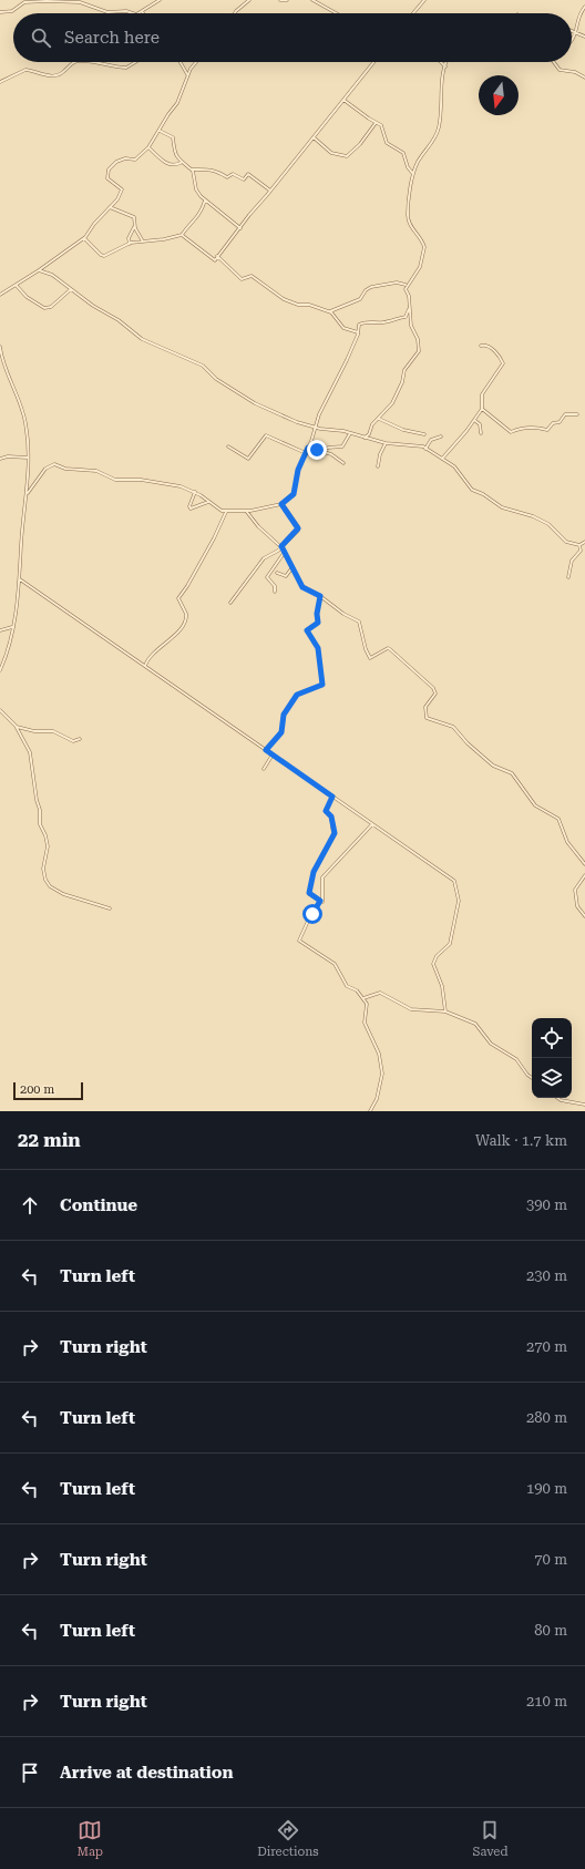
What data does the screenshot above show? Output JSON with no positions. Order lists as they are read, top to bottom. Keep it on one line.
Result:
{"scale_bar":"200 m","north":"bottom","page":{"search":"Search here","scale":"200 m","heading":["22 min","Walk · 1.7 km"],"list":[["Continue","390 m"],["Turn left","230 m"],["Turn right","270 m"],["Turn left","280 m"],["Turn left","190 m"],["Turn right","70 m"],["Turn left","80 m"],["Turn right","210 m"],"Arrive at destination"],"nav":["Map","Directions","Saved"]}}
